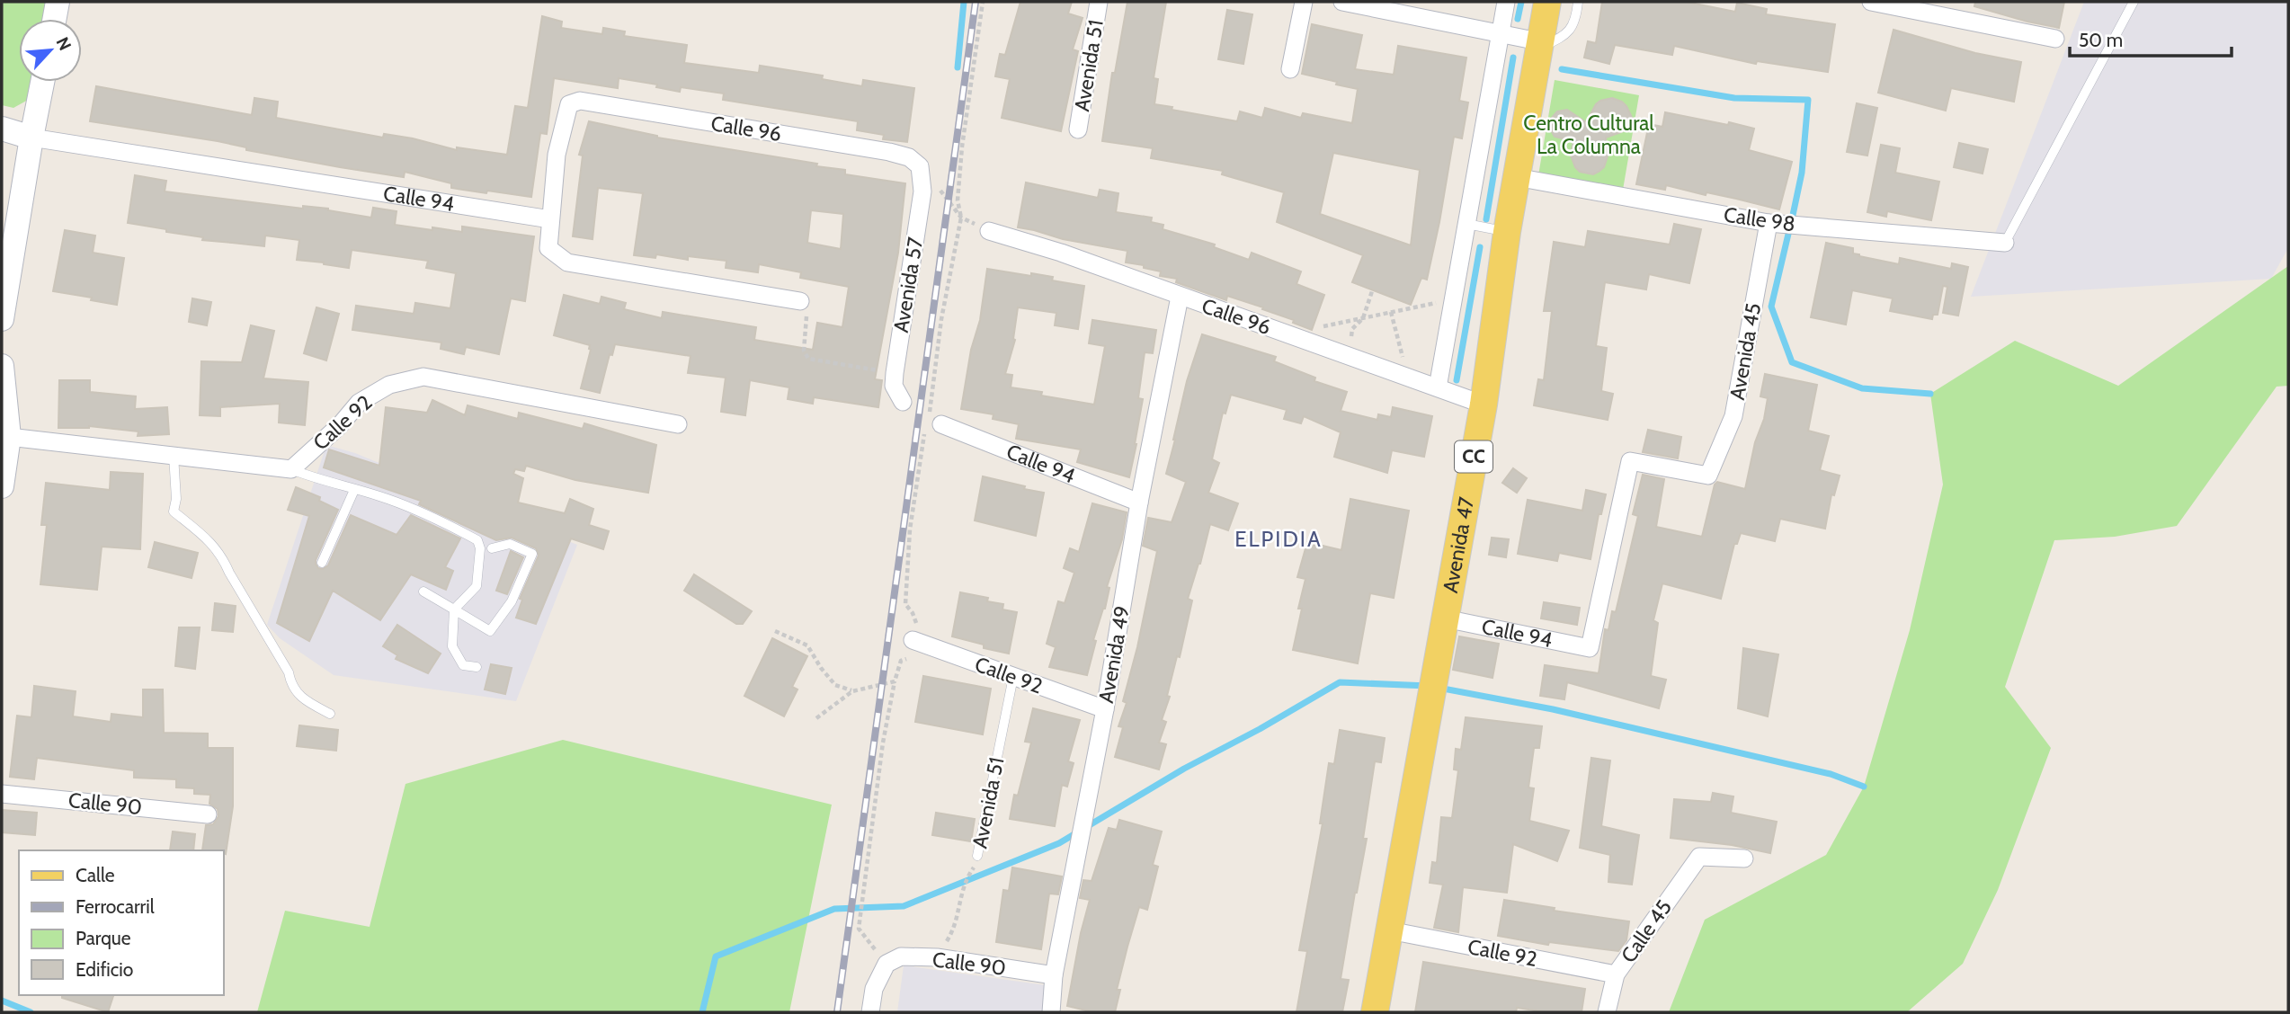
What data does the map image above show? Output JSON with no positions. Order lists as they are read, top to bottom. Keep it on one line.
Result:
{"streets":{"main road":["CC","Avenida 47"],"street":["Avenida 51","Calle 96","Calle 94","Calle 98","Avenida 57","Avenida 45","Calle 92","Avenida 49","Calle 90","Calle 45"]},"crossings":[["Avenida 51","Calle 92"],["Avenida 51","Calle 90"],["Calle 96","Calle 94"],["Calle 96","Avenida 57"],["Calle 96","Avenida 47"],["Calle 96","Avenida 49"],["Calle 94","Avenida 45"],["Calle 94","Avenida 47"],["Calle 94","Avenida 49"],["Calle 98","Avenida 45"],["Calle 98","Avenida 47"],["Calle 92","Avenida 47"],["Calle 92","Avenida 49"],["Calle 92","Calle 45"],["Avenida 49","Calle 90"]],"districts":["ELPIDIA"],"parks":["Centro Cultural La Columna"],"legend":["Calle","Ferrocarril","Parque","Edificio"],"scale_bar":"50 m","north":"top right"}
